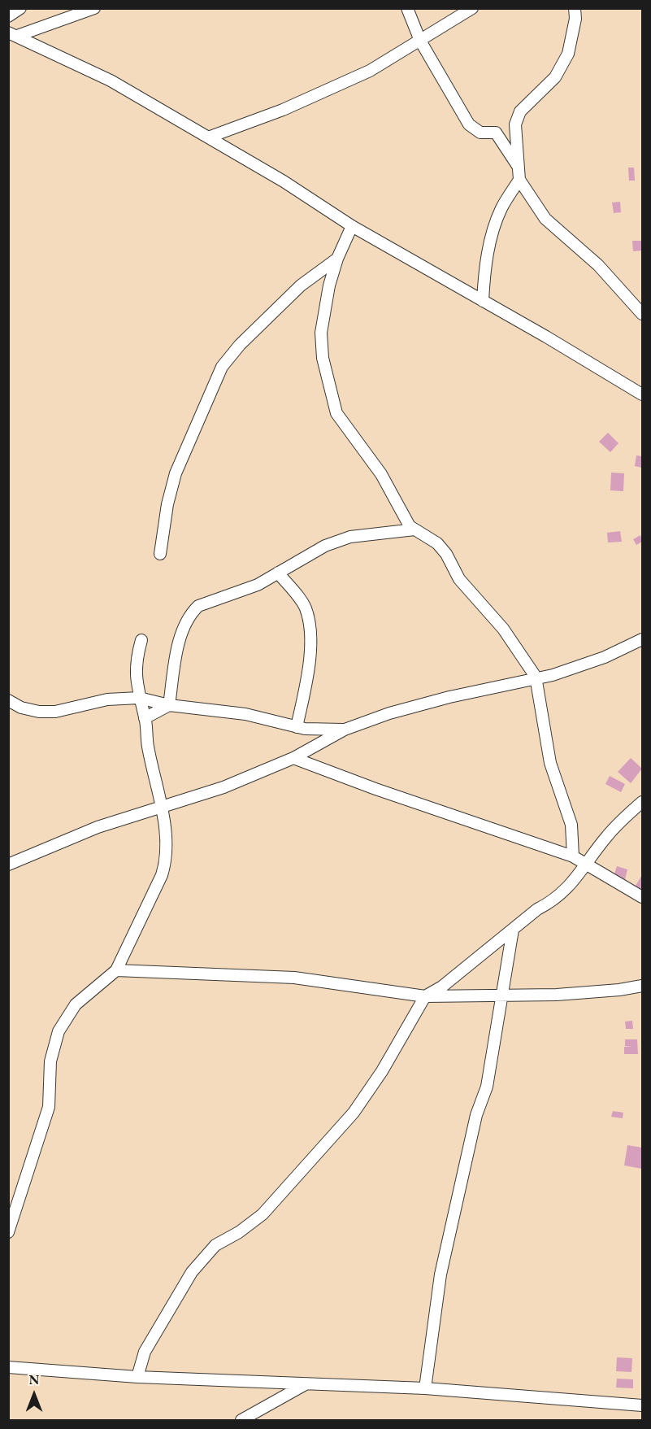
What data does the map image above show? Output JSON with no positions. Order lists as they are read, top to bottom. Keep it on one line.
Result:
{"north":"top"}
